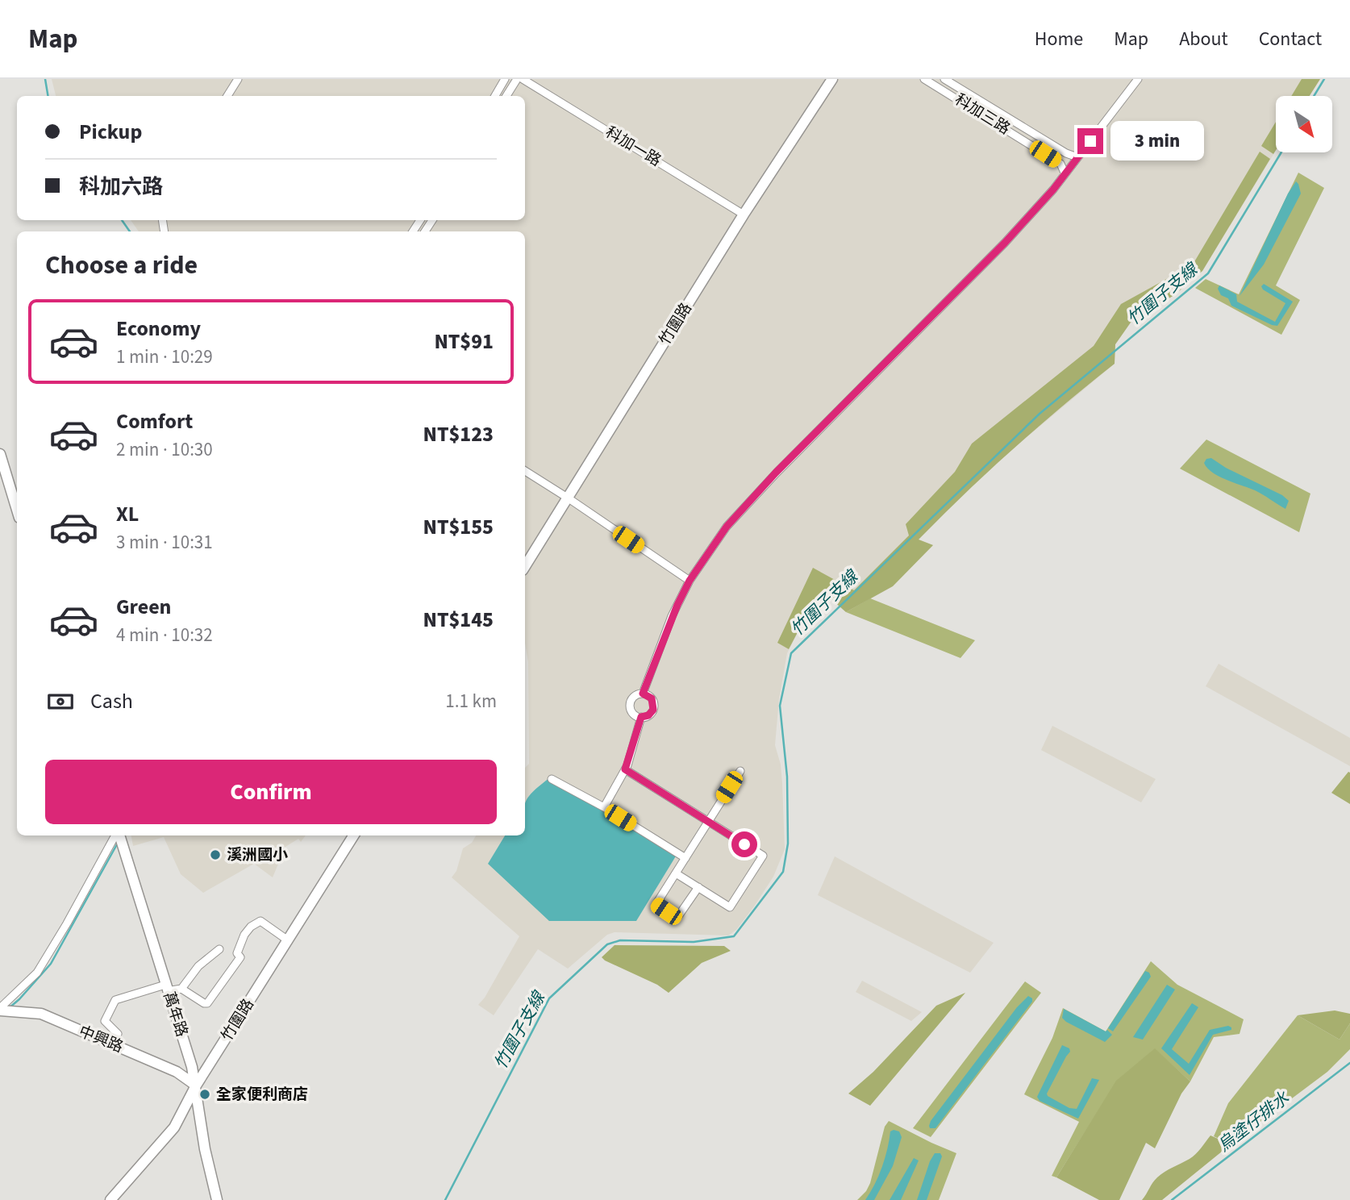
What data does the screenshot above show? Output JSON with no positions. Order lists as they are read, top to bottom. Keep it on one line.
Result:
{"streets":{"street":["科加三路","科加一路","竹圍路","萬年路","中興路"]},"crossings":[["科加一路","竹圍路"],["竹圍路","萬年路"],["竹圍路","中興路"],["萬年路","中興路"]],"water":["竹圍子支線","烏塗仔排水"],"places":["溪洲國小","全家便利商店"],"north":"bottom right","page":{"header":"Map","nav":["Home","Map","About","Contact"],"banner":["Pickup","科加六路"],"bubble":"3 min","heading":"Choose a ride","list":[{"name":"Economy","note":"1 min · 10:29","value":"NT$91"},{"name":"Comfort","note":"2 min · 10:30","value":"NT$123"},{"name":"XL","note":"3 min · 10:31","value":"NT$155"},{"name":"Green","note":"4 min · 10:32","value":"NT$145"}],"pay":["Cash","1.1 km"],"buttons":"Confirm"}}
